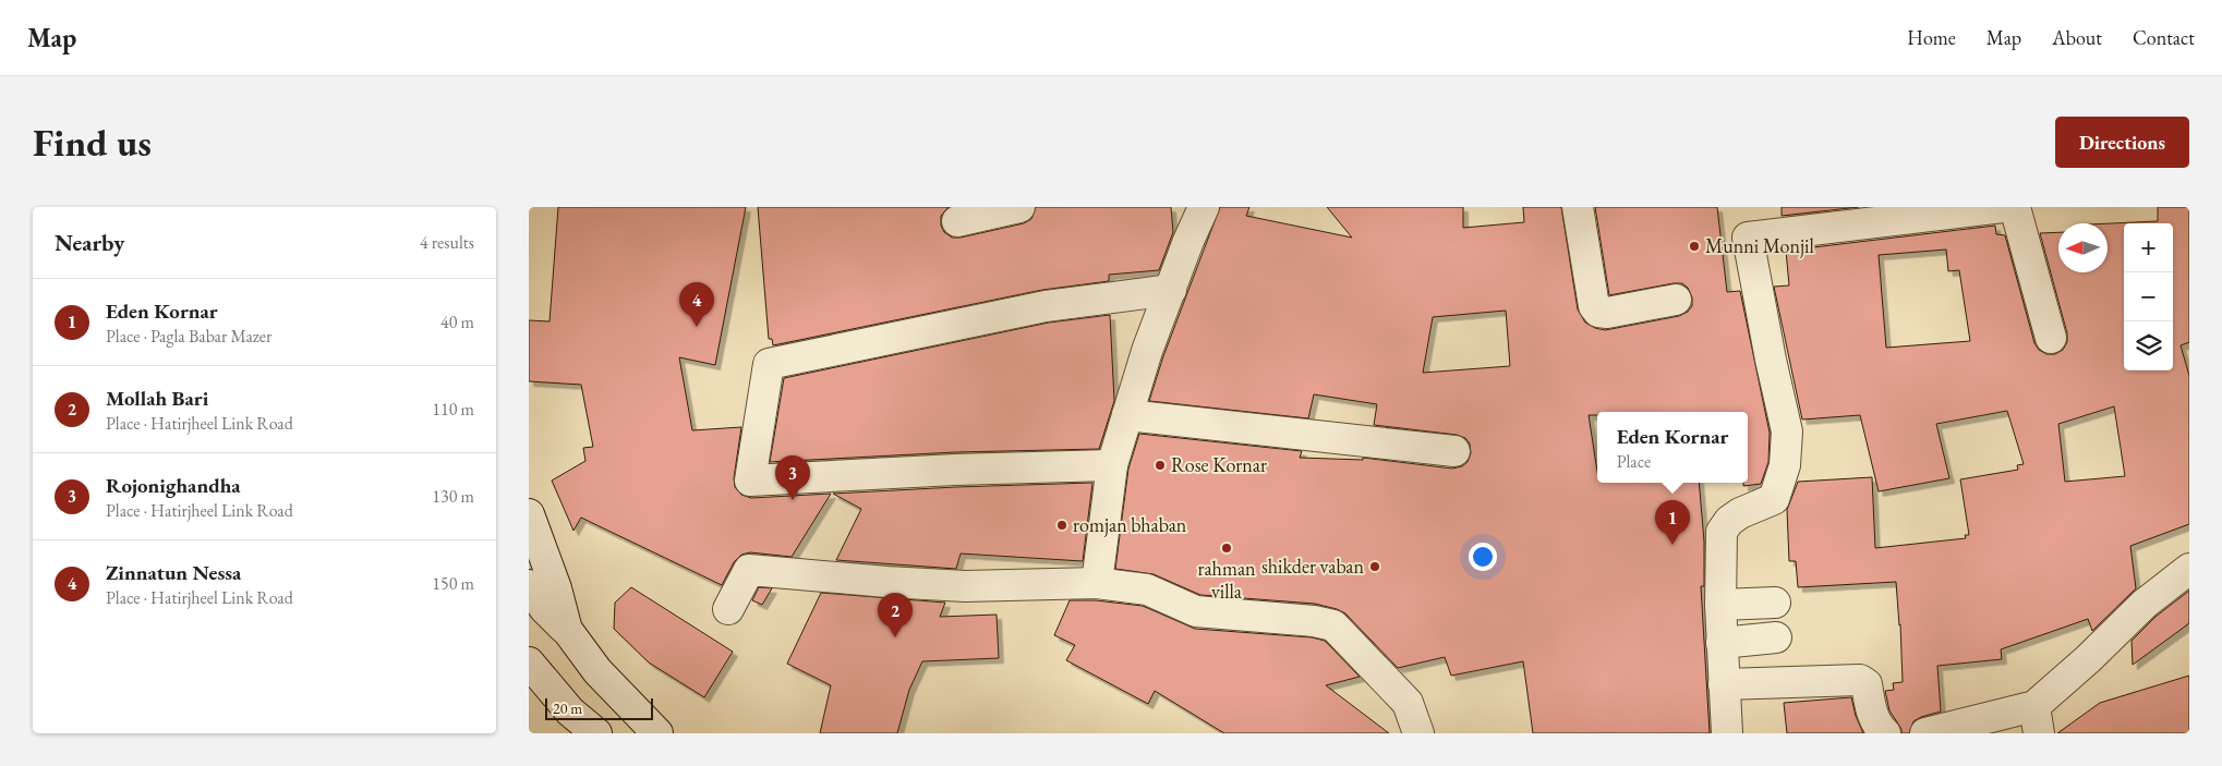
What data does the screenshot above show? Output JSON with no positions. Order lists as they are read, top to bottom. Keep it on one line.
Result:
{"places":["Munni Monjil","Rose Kornar","romjan bhaban","rahman villa","shikder vaban"],"scale_bar":"20 m","north":"left","page":{"header":"Map","nav":["Home","Map","About","Contact"],"buttons":"Directions","title":"Find us","heading":["Nearby","4 results"],"map_buttons":["+","−"],"list":[{"mark":"1","name":"Eden Kornar","note":"Place · Pagla Babar Mazer","value":"40 m"},{"mark":"2","name":"Mollah Bari","note":"Place · Hatirjheel Link Road","value":"110 m"},{"mark":"3","name":"Rojonighandha","note":"Place · Hatirjheel Link Road","value":"130 m"},{"mark":"4","name":"Zinnatun Nessa","note":"Place · Hatirjheel Link Road","value":"150 m"}],"pins":["4","3","1","2"],"popup":["Eden Kornar","Place"],"scale":"20 m"}}
